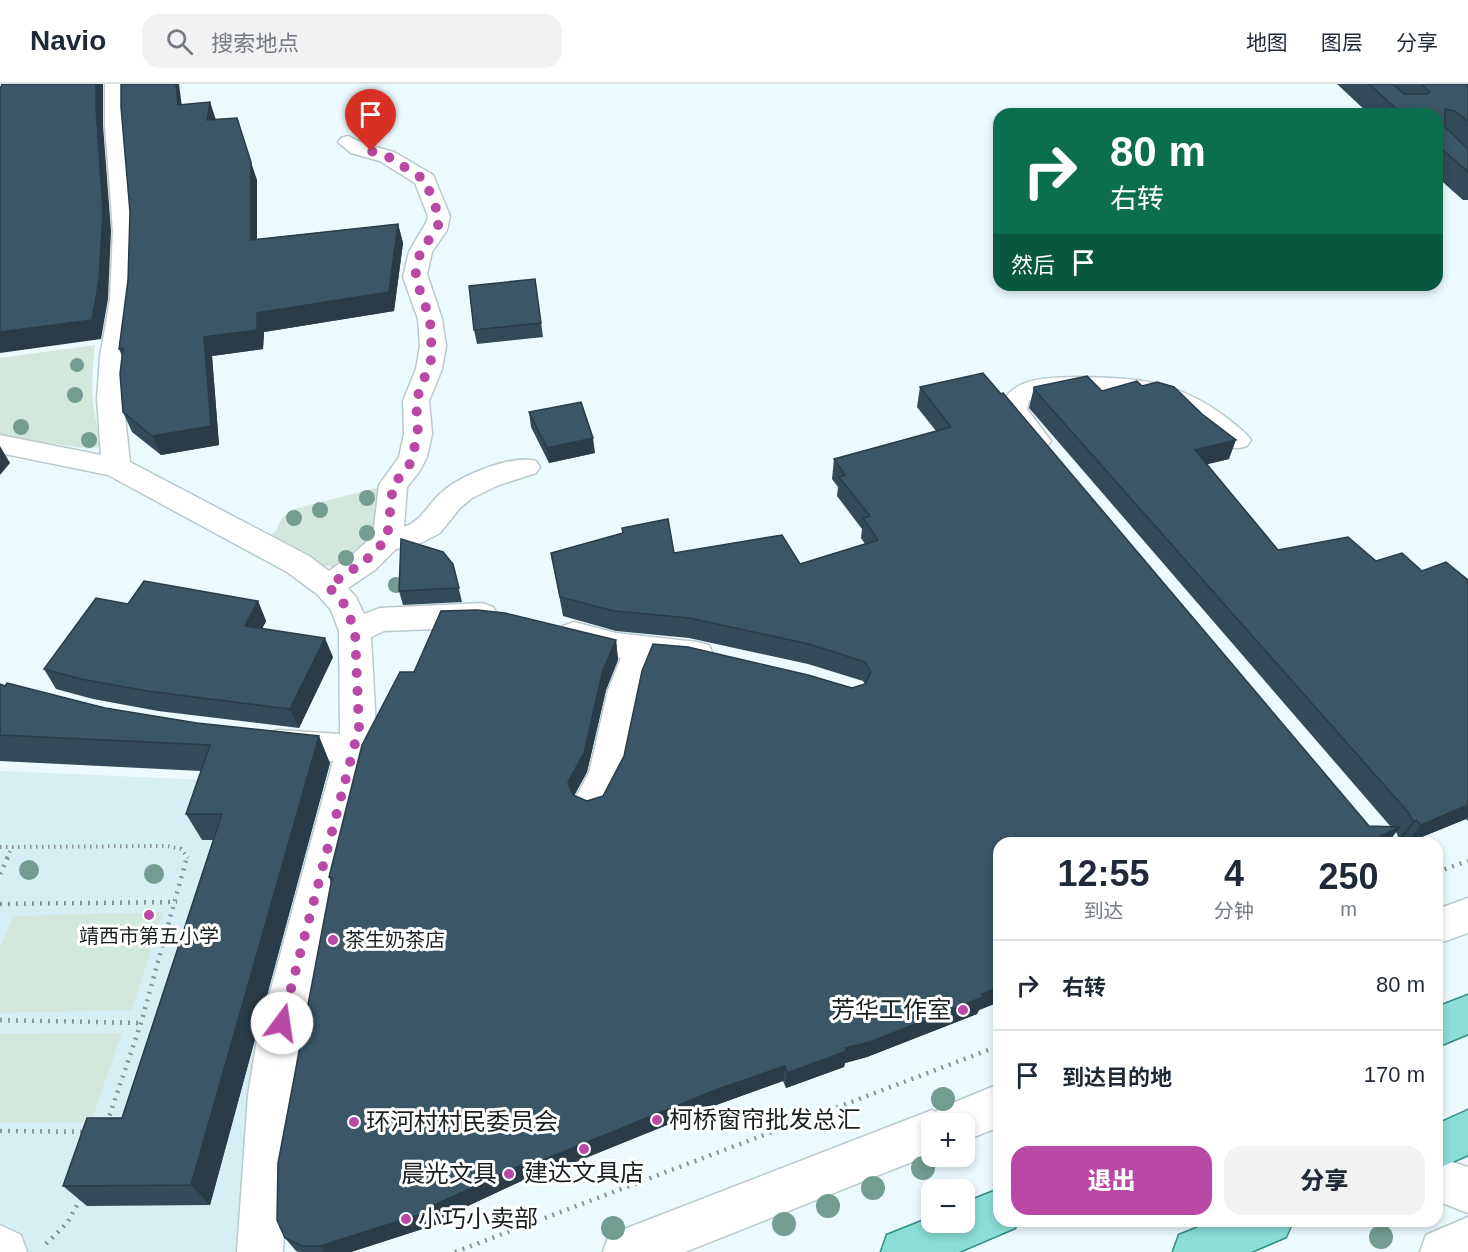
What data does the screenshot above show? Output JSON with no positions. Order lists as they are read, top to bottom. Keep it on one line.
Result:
{"places":["靖西市第五小学","茶生奶茶店","芳华工作室","柯桥窗帘批发总汇","环河村村民委员会","建达文具店","晨光文具","小巧小卖部"],"page":{"header":"Navio","search":"搜索地点","nav":["地图","图层","分享"],"turn":["80 m","右转"],"then":"然后","eta":["12:55","到达","4","分钟","250","m"],"list":[{"name":"右转","value":"80 m"},{"name":"到达目的地","value":"170 m"}],"map_buttons":["+","−"],"buttons":["退出","分享"]}}
